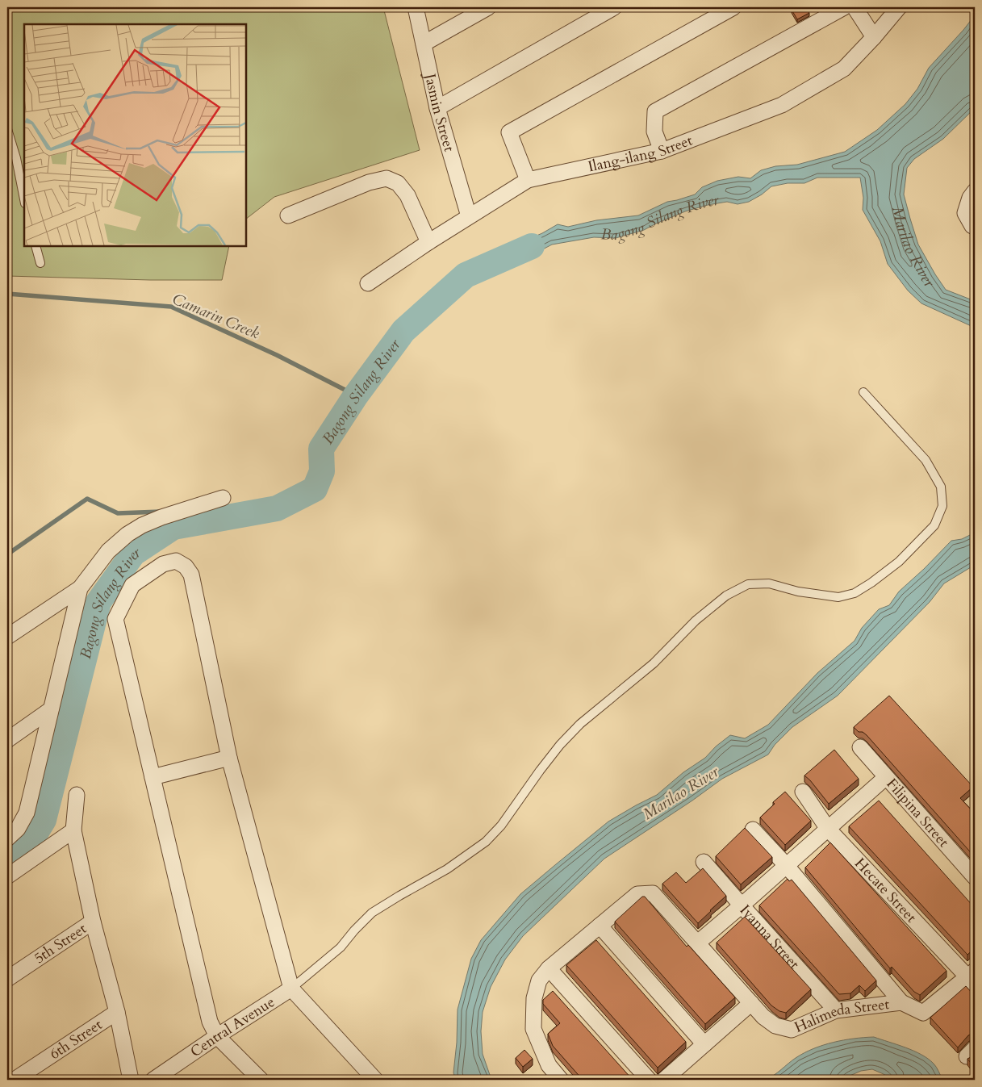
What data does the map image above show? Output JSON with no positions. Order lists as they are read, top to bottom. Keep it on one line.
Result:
{"streets":{"street":["Jasmin Street","Ilang-ilang Street","Filipina Street","Hecate Street","Ivanna Street","5th Street","Halimeda Street","Central Avenue","6th Street"]},"crossings":[["Jasmin Street","Ilang-ilang Street"],["Hecate Street","Halimeda Street"],["Ivanna Street","Halimeda Street"]],"water":["Bagong Silang River","Marilao River","Camarin Creek"]}
